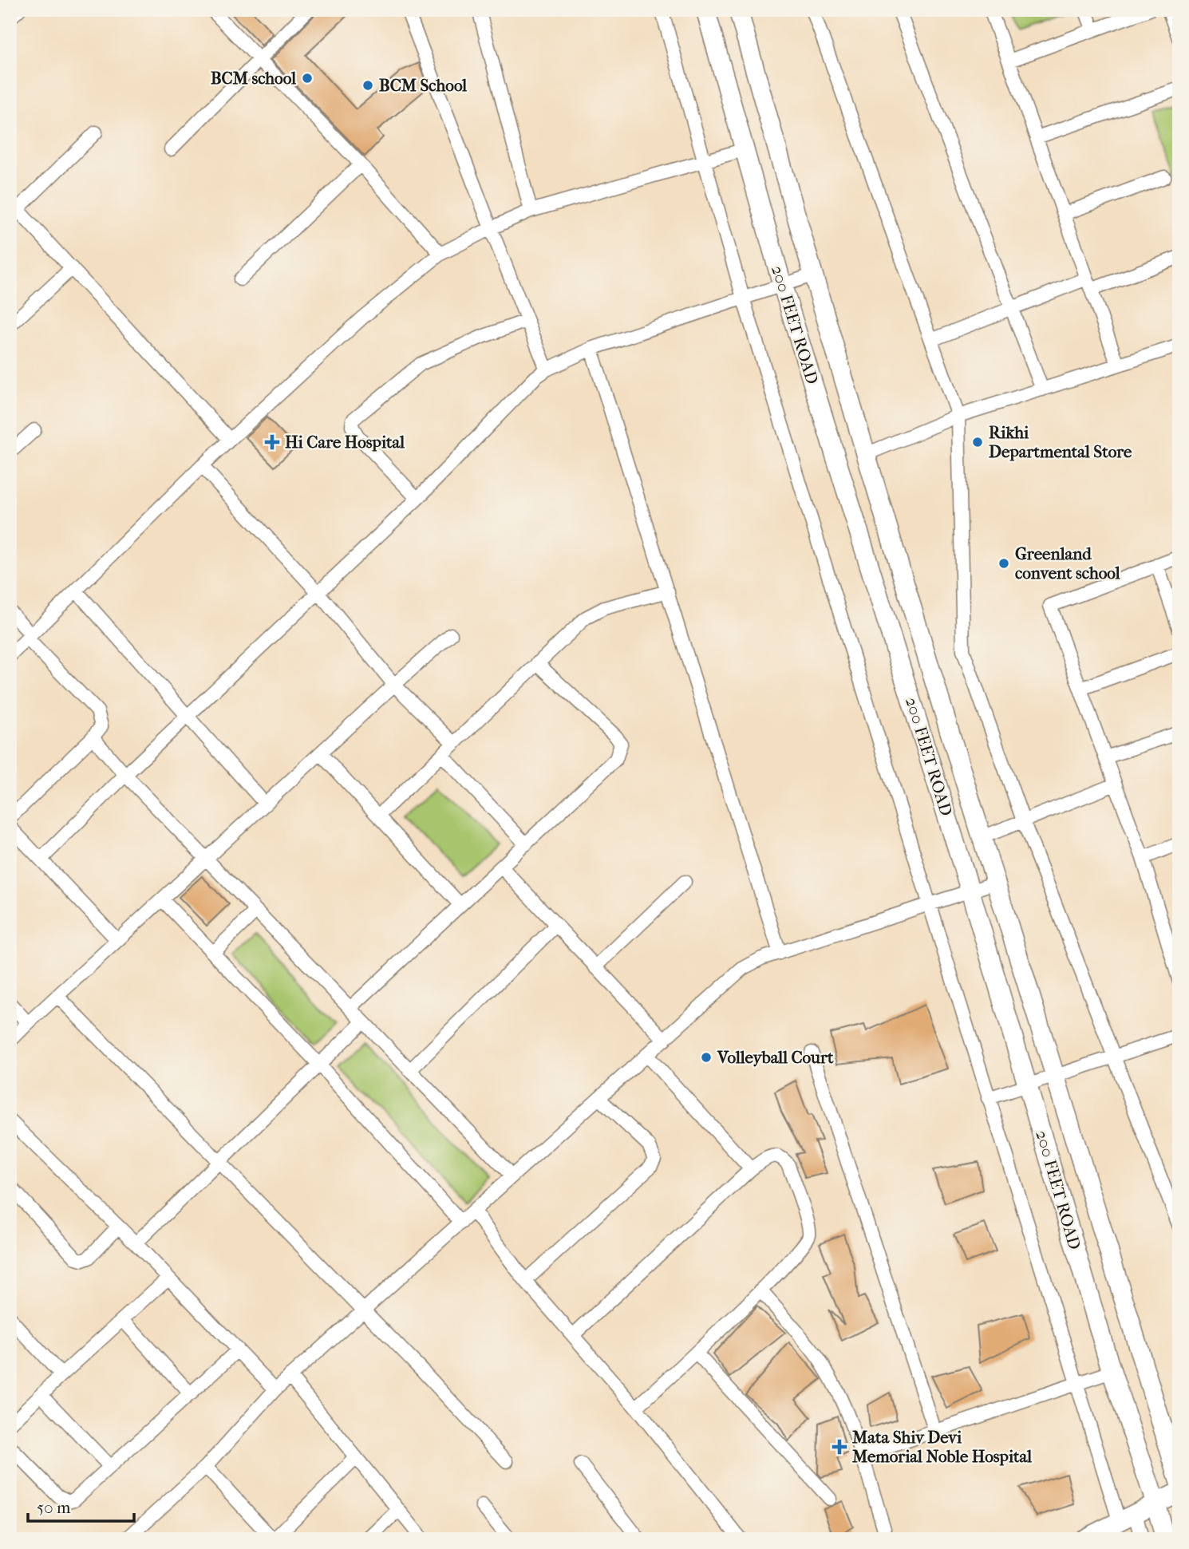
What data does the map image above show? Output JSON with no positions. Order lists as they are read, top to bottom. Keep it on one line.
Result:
{"streets":{"street":["200 FEET ROAD"]},"places":{"other":["BCM school","BCM School","Rikhi Departmental Store","Greenland convent school","Volleyball Court"],"health":["Hi Care Hospital","Mata Shiv Devi Memorial Noble Hospital"]},"scale_bar":"50 m"}
